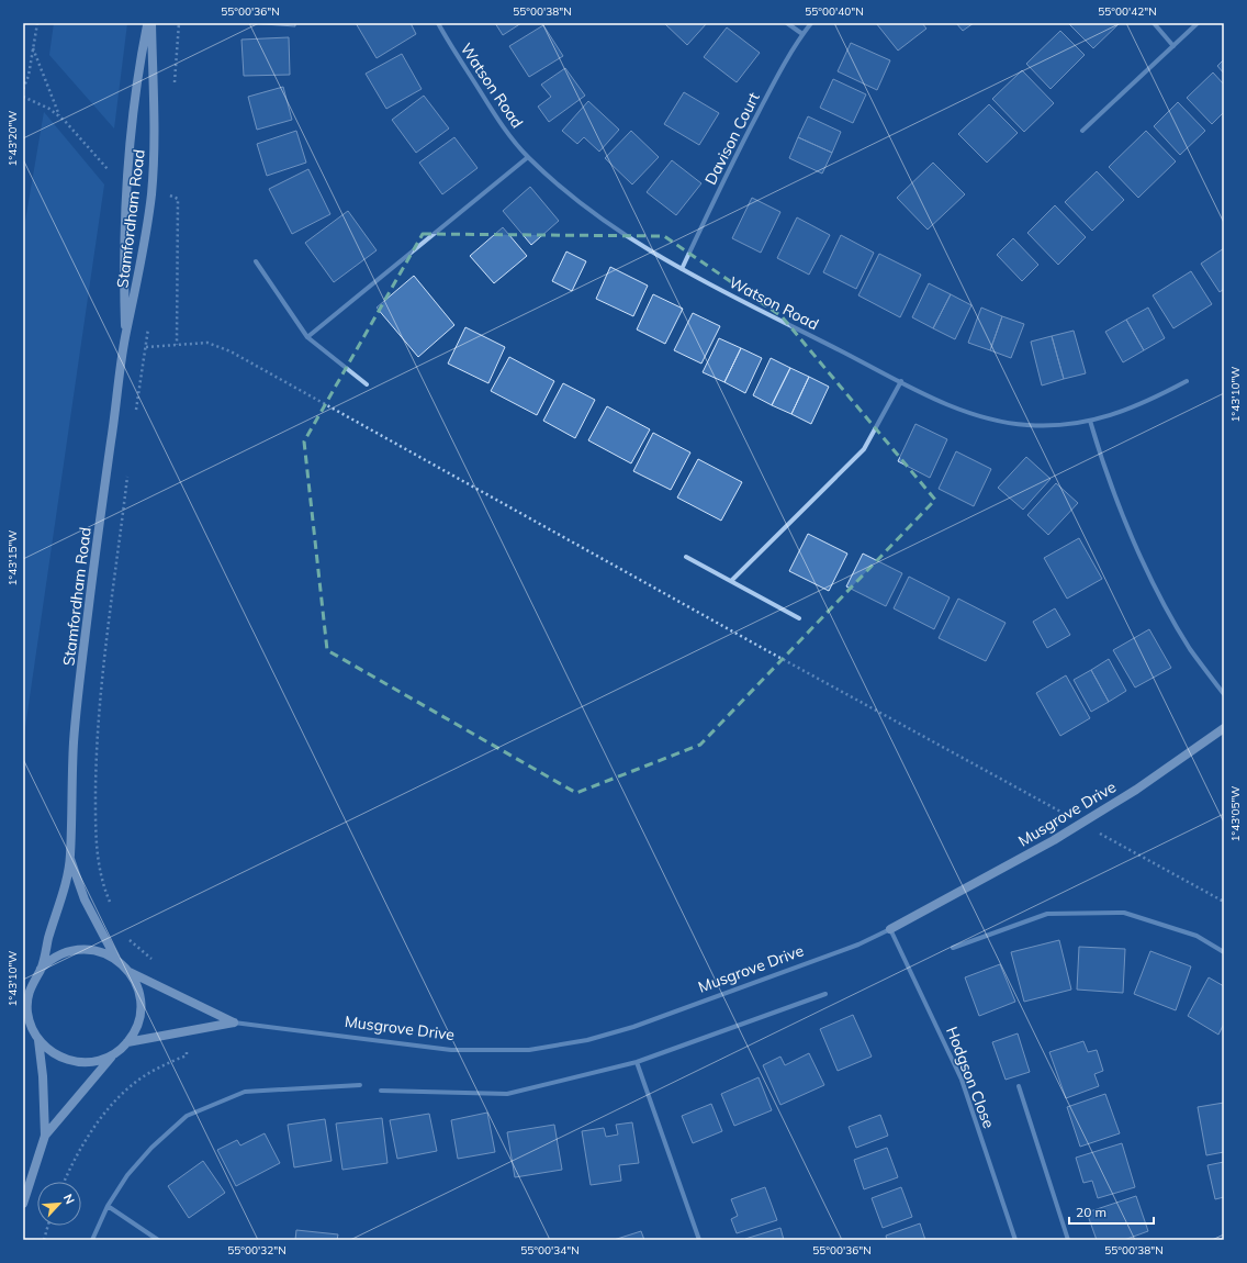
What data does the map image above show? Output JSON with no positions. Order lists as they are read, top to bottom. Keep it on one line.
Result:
{"streets":{"main road":["Stamfordham Road","Musgrove Drive"],"street":["Watson Road","Davison Court","Hodgson Close"]},"crossings":[["Watson Road","Davison Court"],["Musgrove Drive","Hodgson Close"]],"scale_bar":"20 m","north":"top right","coordinates":["55°00'36\"N","55°00'38\"N","55°00'40\"N","55°00'42\"N","1°43'20\"W","1°43'10\"W","1°43'15\"W","1°43'05\"W","55°00'32\"N","55°00'34\"N"]}
